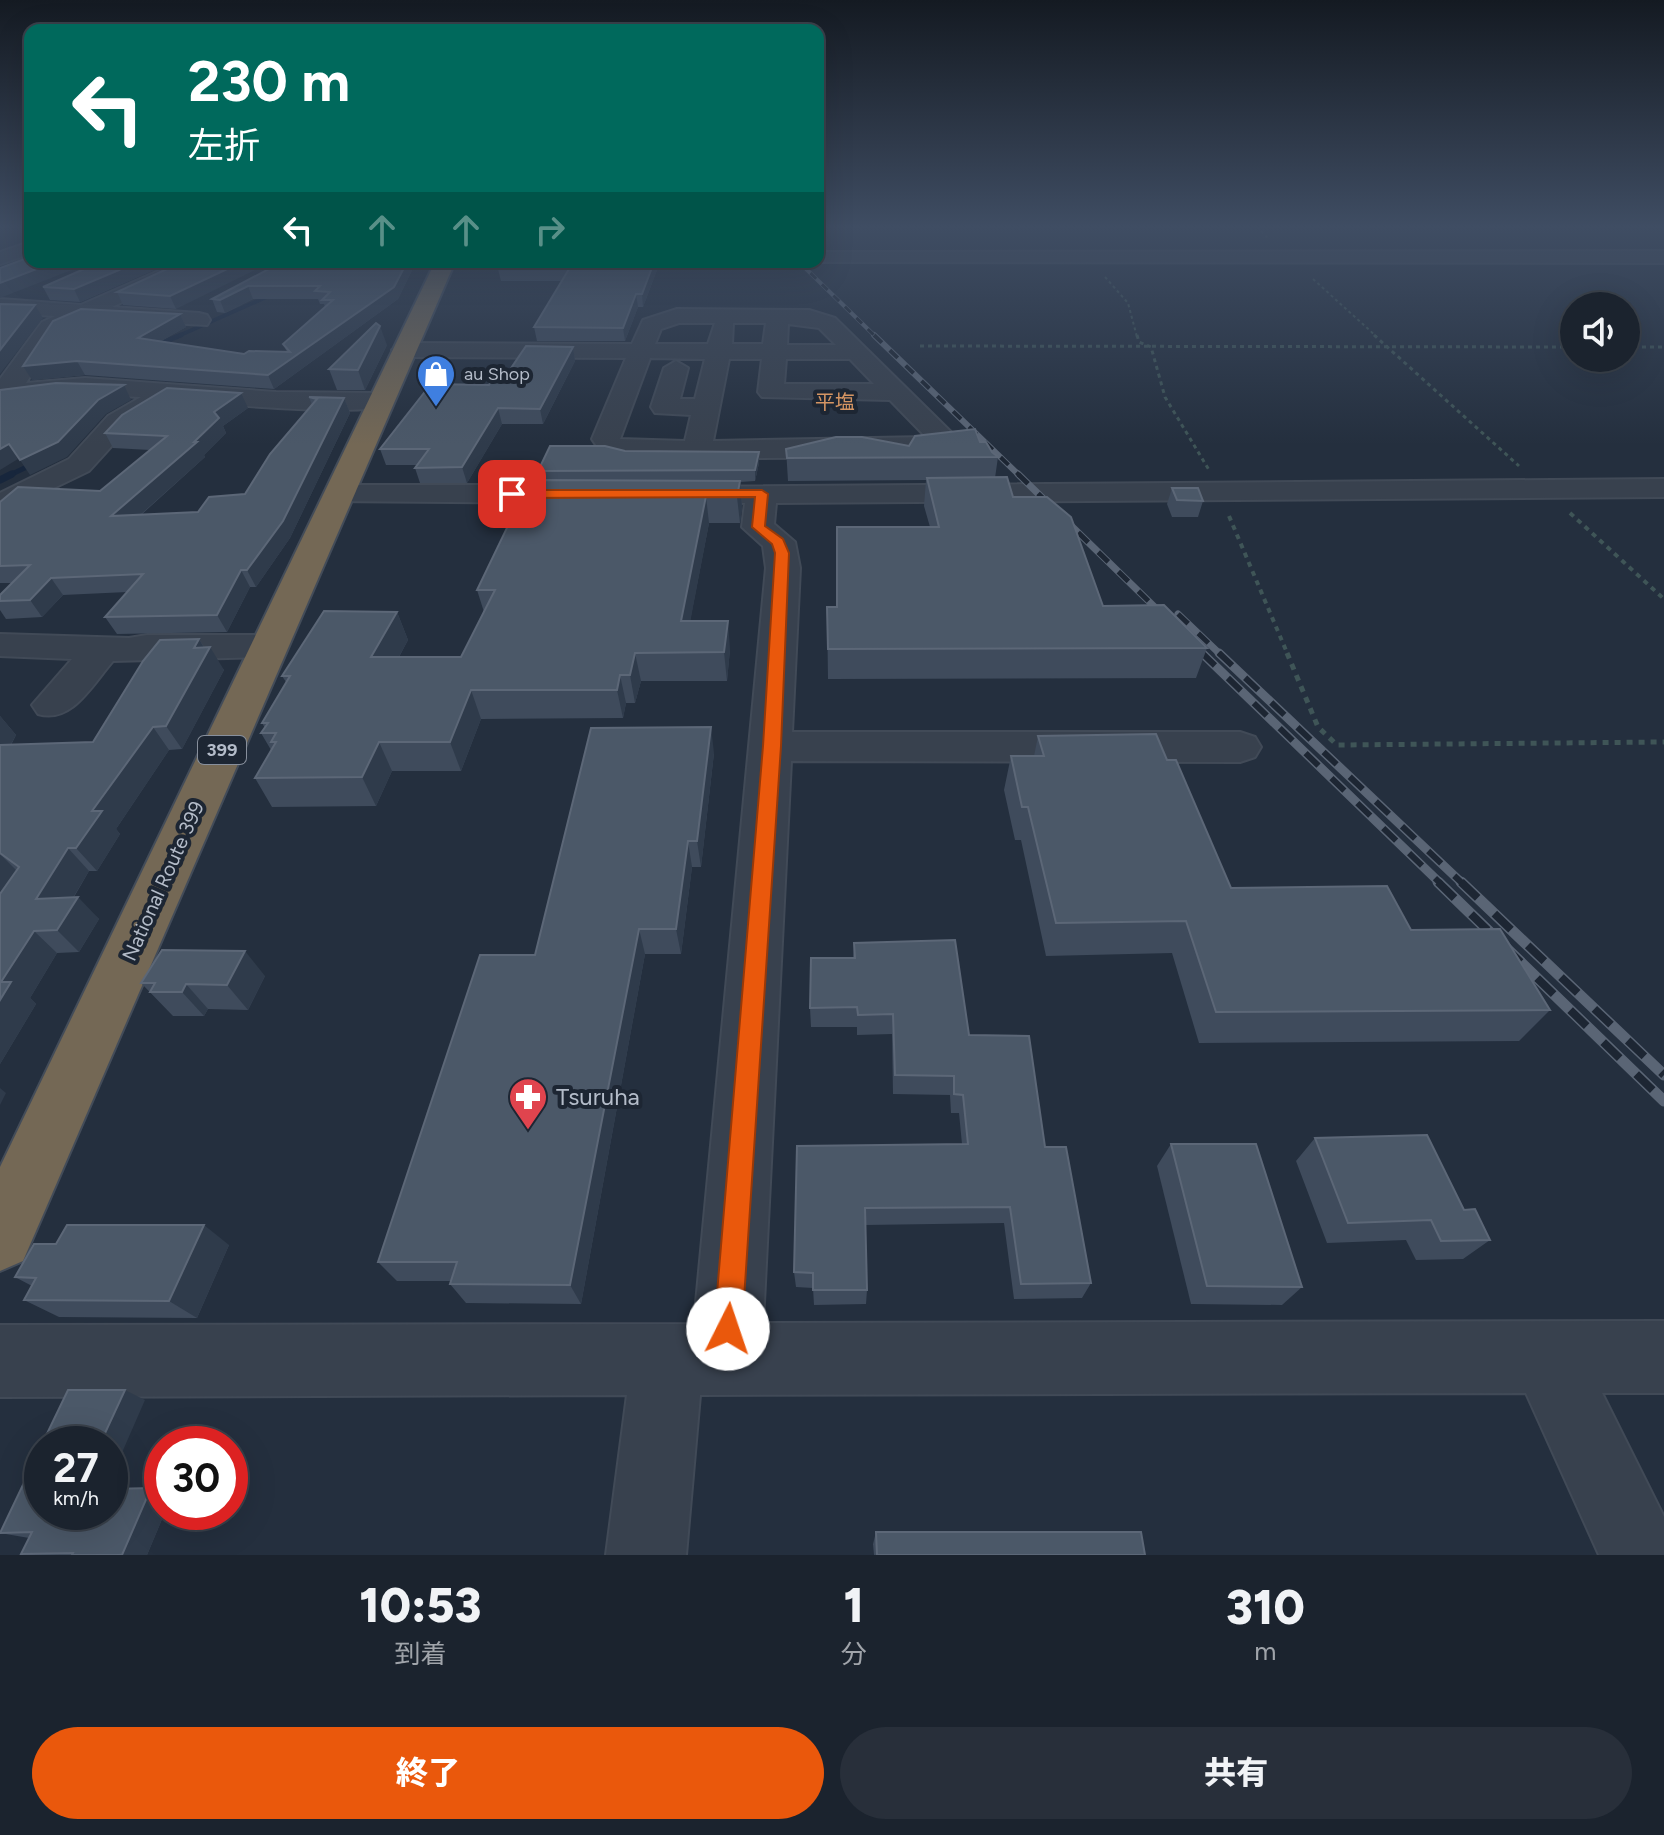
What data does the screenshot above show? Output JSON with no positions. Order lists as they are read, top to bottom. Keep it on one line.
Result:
{"streets":{"highway":["399","National Route 399"]},"districts":["平塩"],"places":{"shop":["au Shop"],"pharmacy":["Tsuruha"]},"page":{"turn":["230 m","左折"],"speed":"27 km/h","limit":"30","eta":["10:53","到着","1","分","310","m"],"buttons":["終了","共有"]}}
